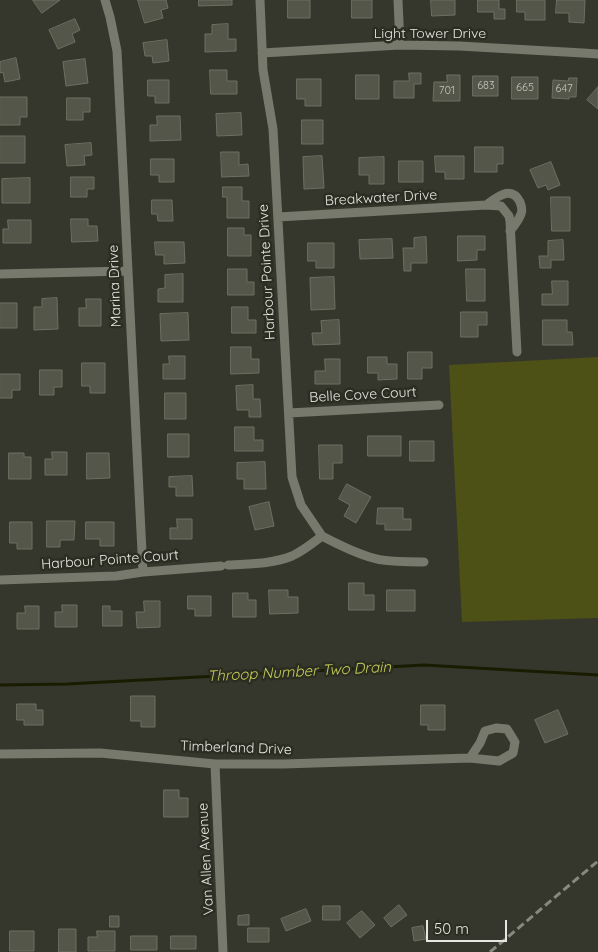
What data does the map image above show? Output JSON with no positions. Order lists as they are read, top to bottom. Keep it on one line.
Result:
{"streets":{"street":["Light Tower Drive","Breakwater Drive","Harbour Pointe Drive","Marina Drive","Belle Cove Court","Harbour Pointe Court","Timberland Drive","Van Allen Avenue"]},"crossings":[["Light Tower Drive","Harbour Pointe Drive"],["Breakwater Drive","Harbour Pointe Drive"],["Harbour Pointe Drive","Belle Cove Court"],["Harbour Pointe Drive","Harbour Pointe Court"],["Marina Drive","Harbour Pointe Court"],["Timberland Drive","Van Allen Avenue"]],"water":["Throop Number Two Drain"],"house_numbers":["683","665","647","701"],"scale_bar":"50 m"}
